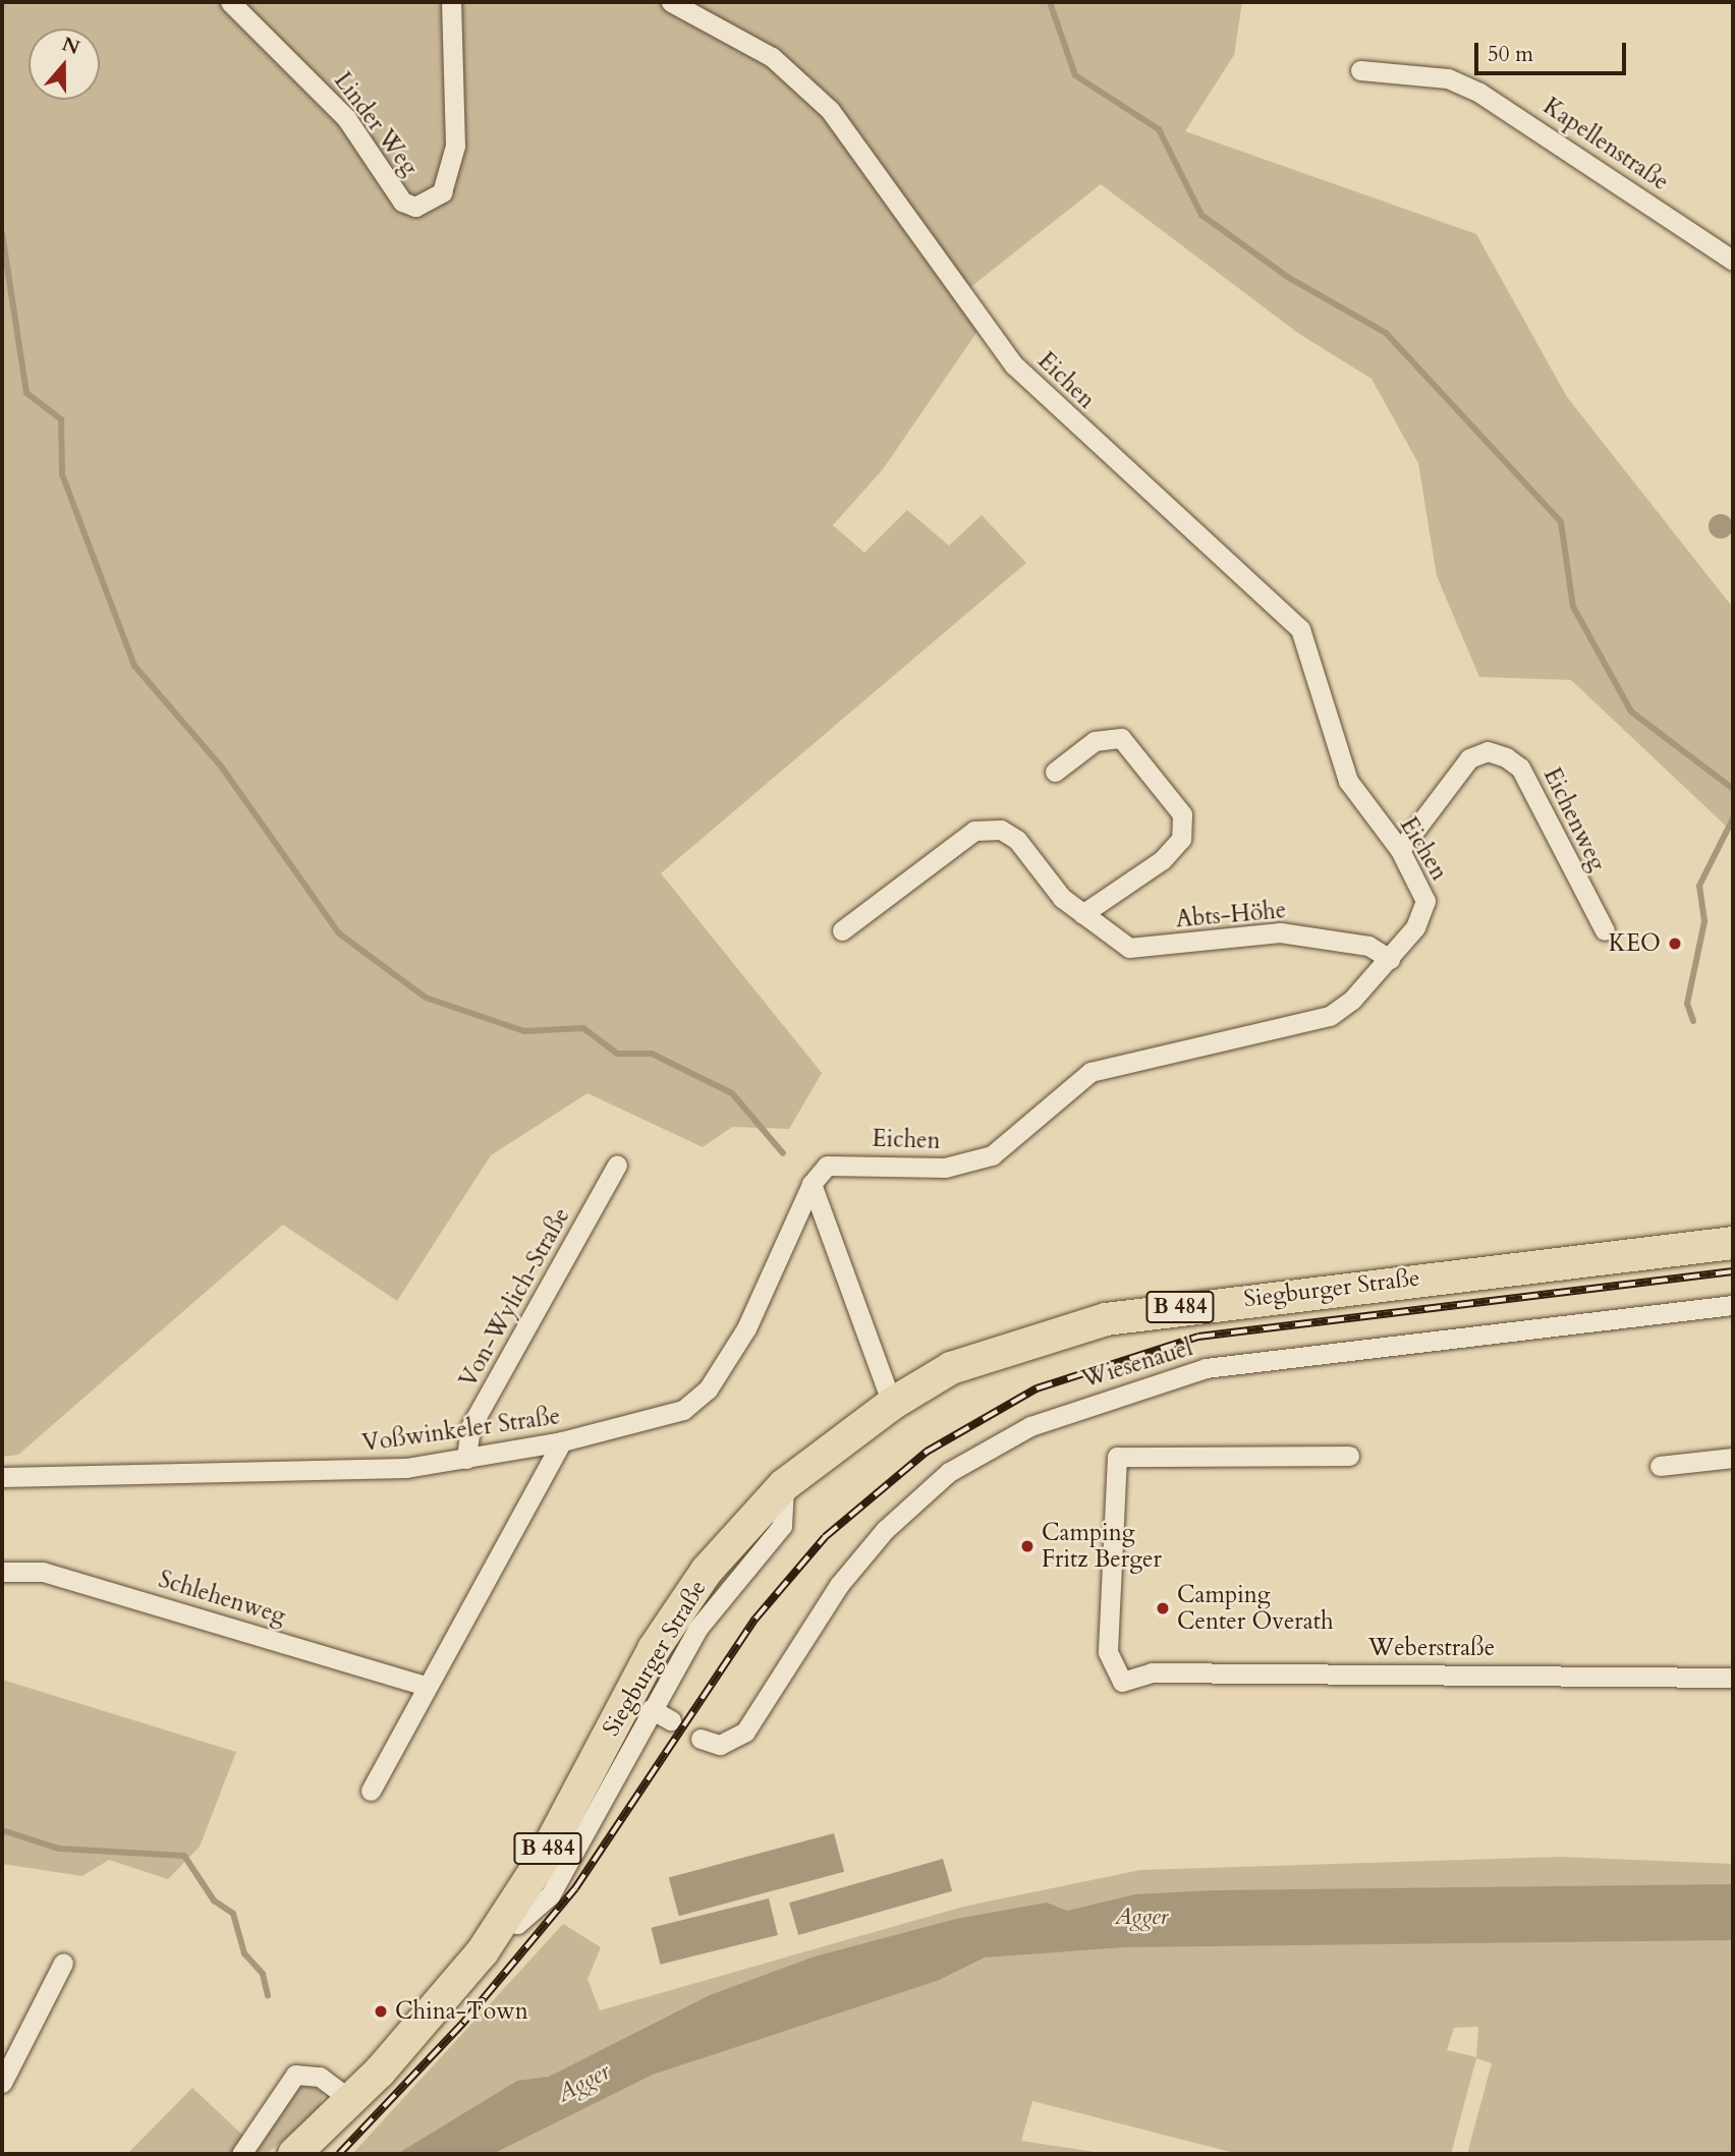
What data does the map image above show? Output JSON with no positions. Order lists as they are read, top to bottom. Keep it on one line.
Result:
{"streets":{"main road":["Siegburger Straße","B 484"],"street":["Linder Weg","Kapellenstraße","Eichen","Eichenweg","Abts-Höhe","Von-Wylich-Straße","Wiesenauel","Voßwinkeler Straße","Schlehenweg","Weberstraße"]},"crossings":[["Eichen","Eichenweg"],["Eichen","Abts-Höhe"],["Eichen","Voßwinkeler Straße"],["Von-Wylich-Straße","Voßwinkeler Straße"]],"water":["Agger"],"parks":["Agger"],"places":["KEO","Camping Fritz Berger","Camping Center Overath","China-Town"],"scale_bar":"50 m","north":"top"}
